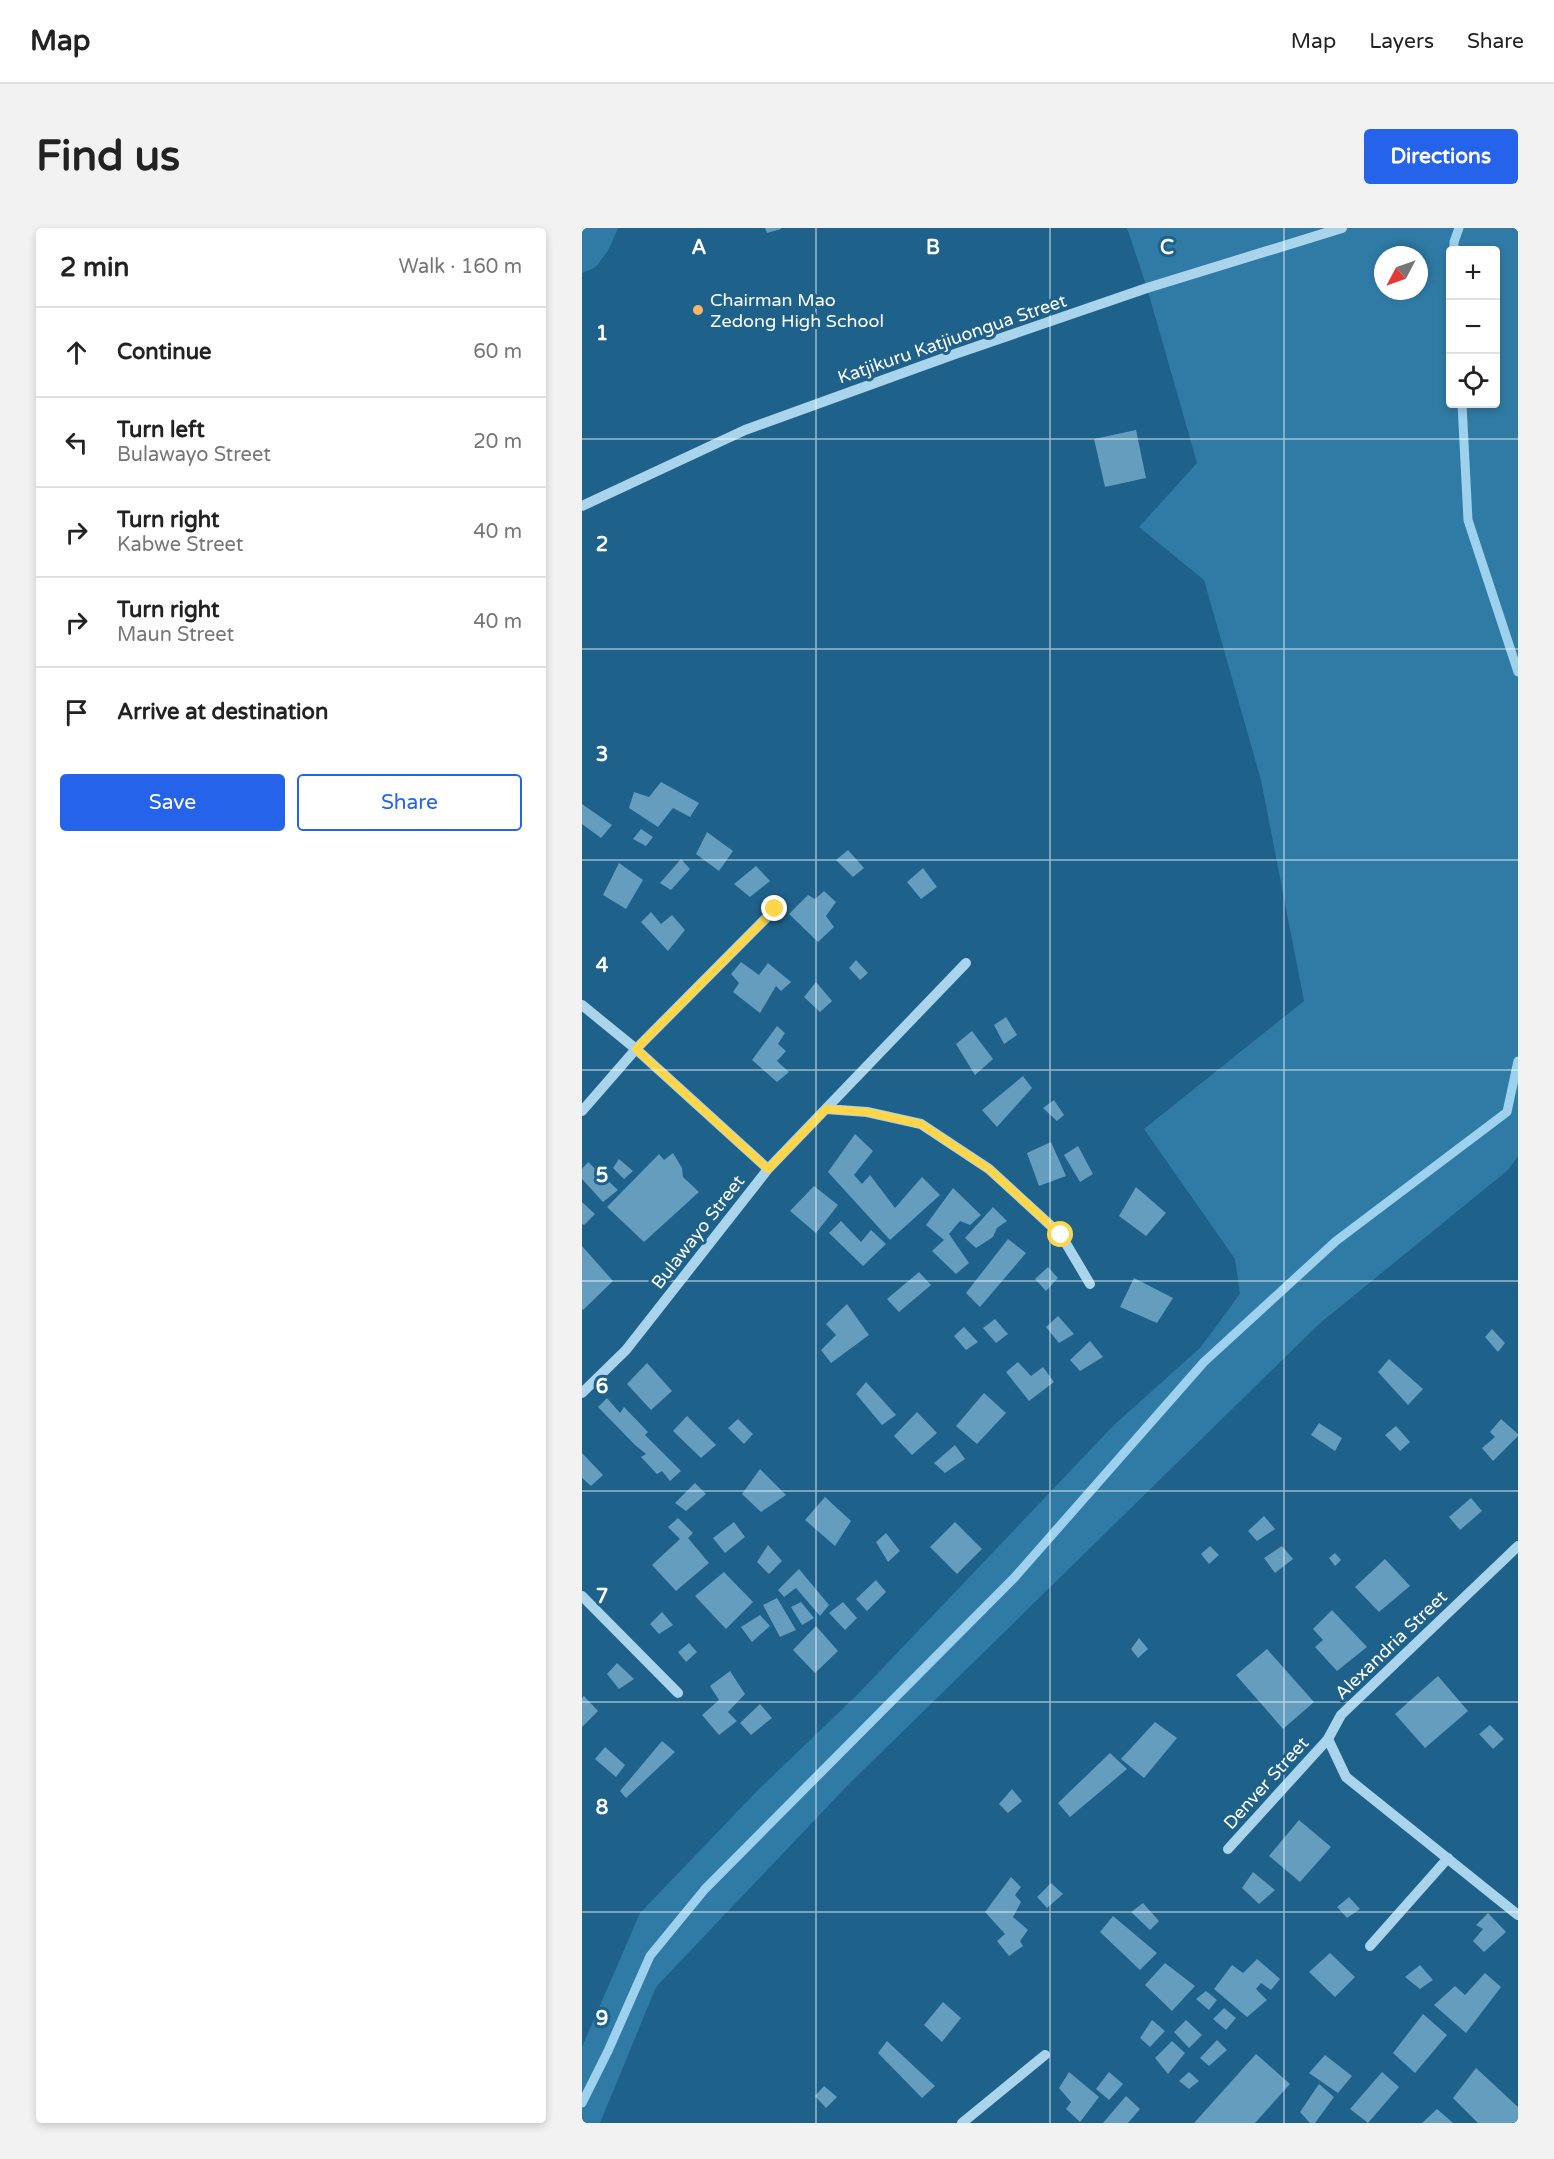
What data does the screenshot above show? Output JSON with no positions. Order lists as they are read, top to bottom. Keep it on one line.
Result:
{"streets":{"street":["Katjikuru Katjiuongua Street","Bulawayo Street","Alexandria Street","Denver Street"]},"crossings":[["Alexandria Street","Denver Street"]],"places":["Chairman Mao Zedong High School"],"north":"bottom left","page":{"header":"Map","nav":["Map","Layers","Share"],"buttons":["Directions",["Save","Share"]],"title":"Find us","heading":["2 min","Walk · 160 m"],"map_buttons":["+","−"],"list":[["Continue","60 m"],["Turn left","Bulawayo Street","20 m"],["Turn right","Kabwe Street","40 m"],["Turn right","Maun Street","40 m"],"Arrive at destination"]},"grid":{"columns":["A","B","C"],"rows":["1","2","3","4","5","6","7","8","9"]}}
